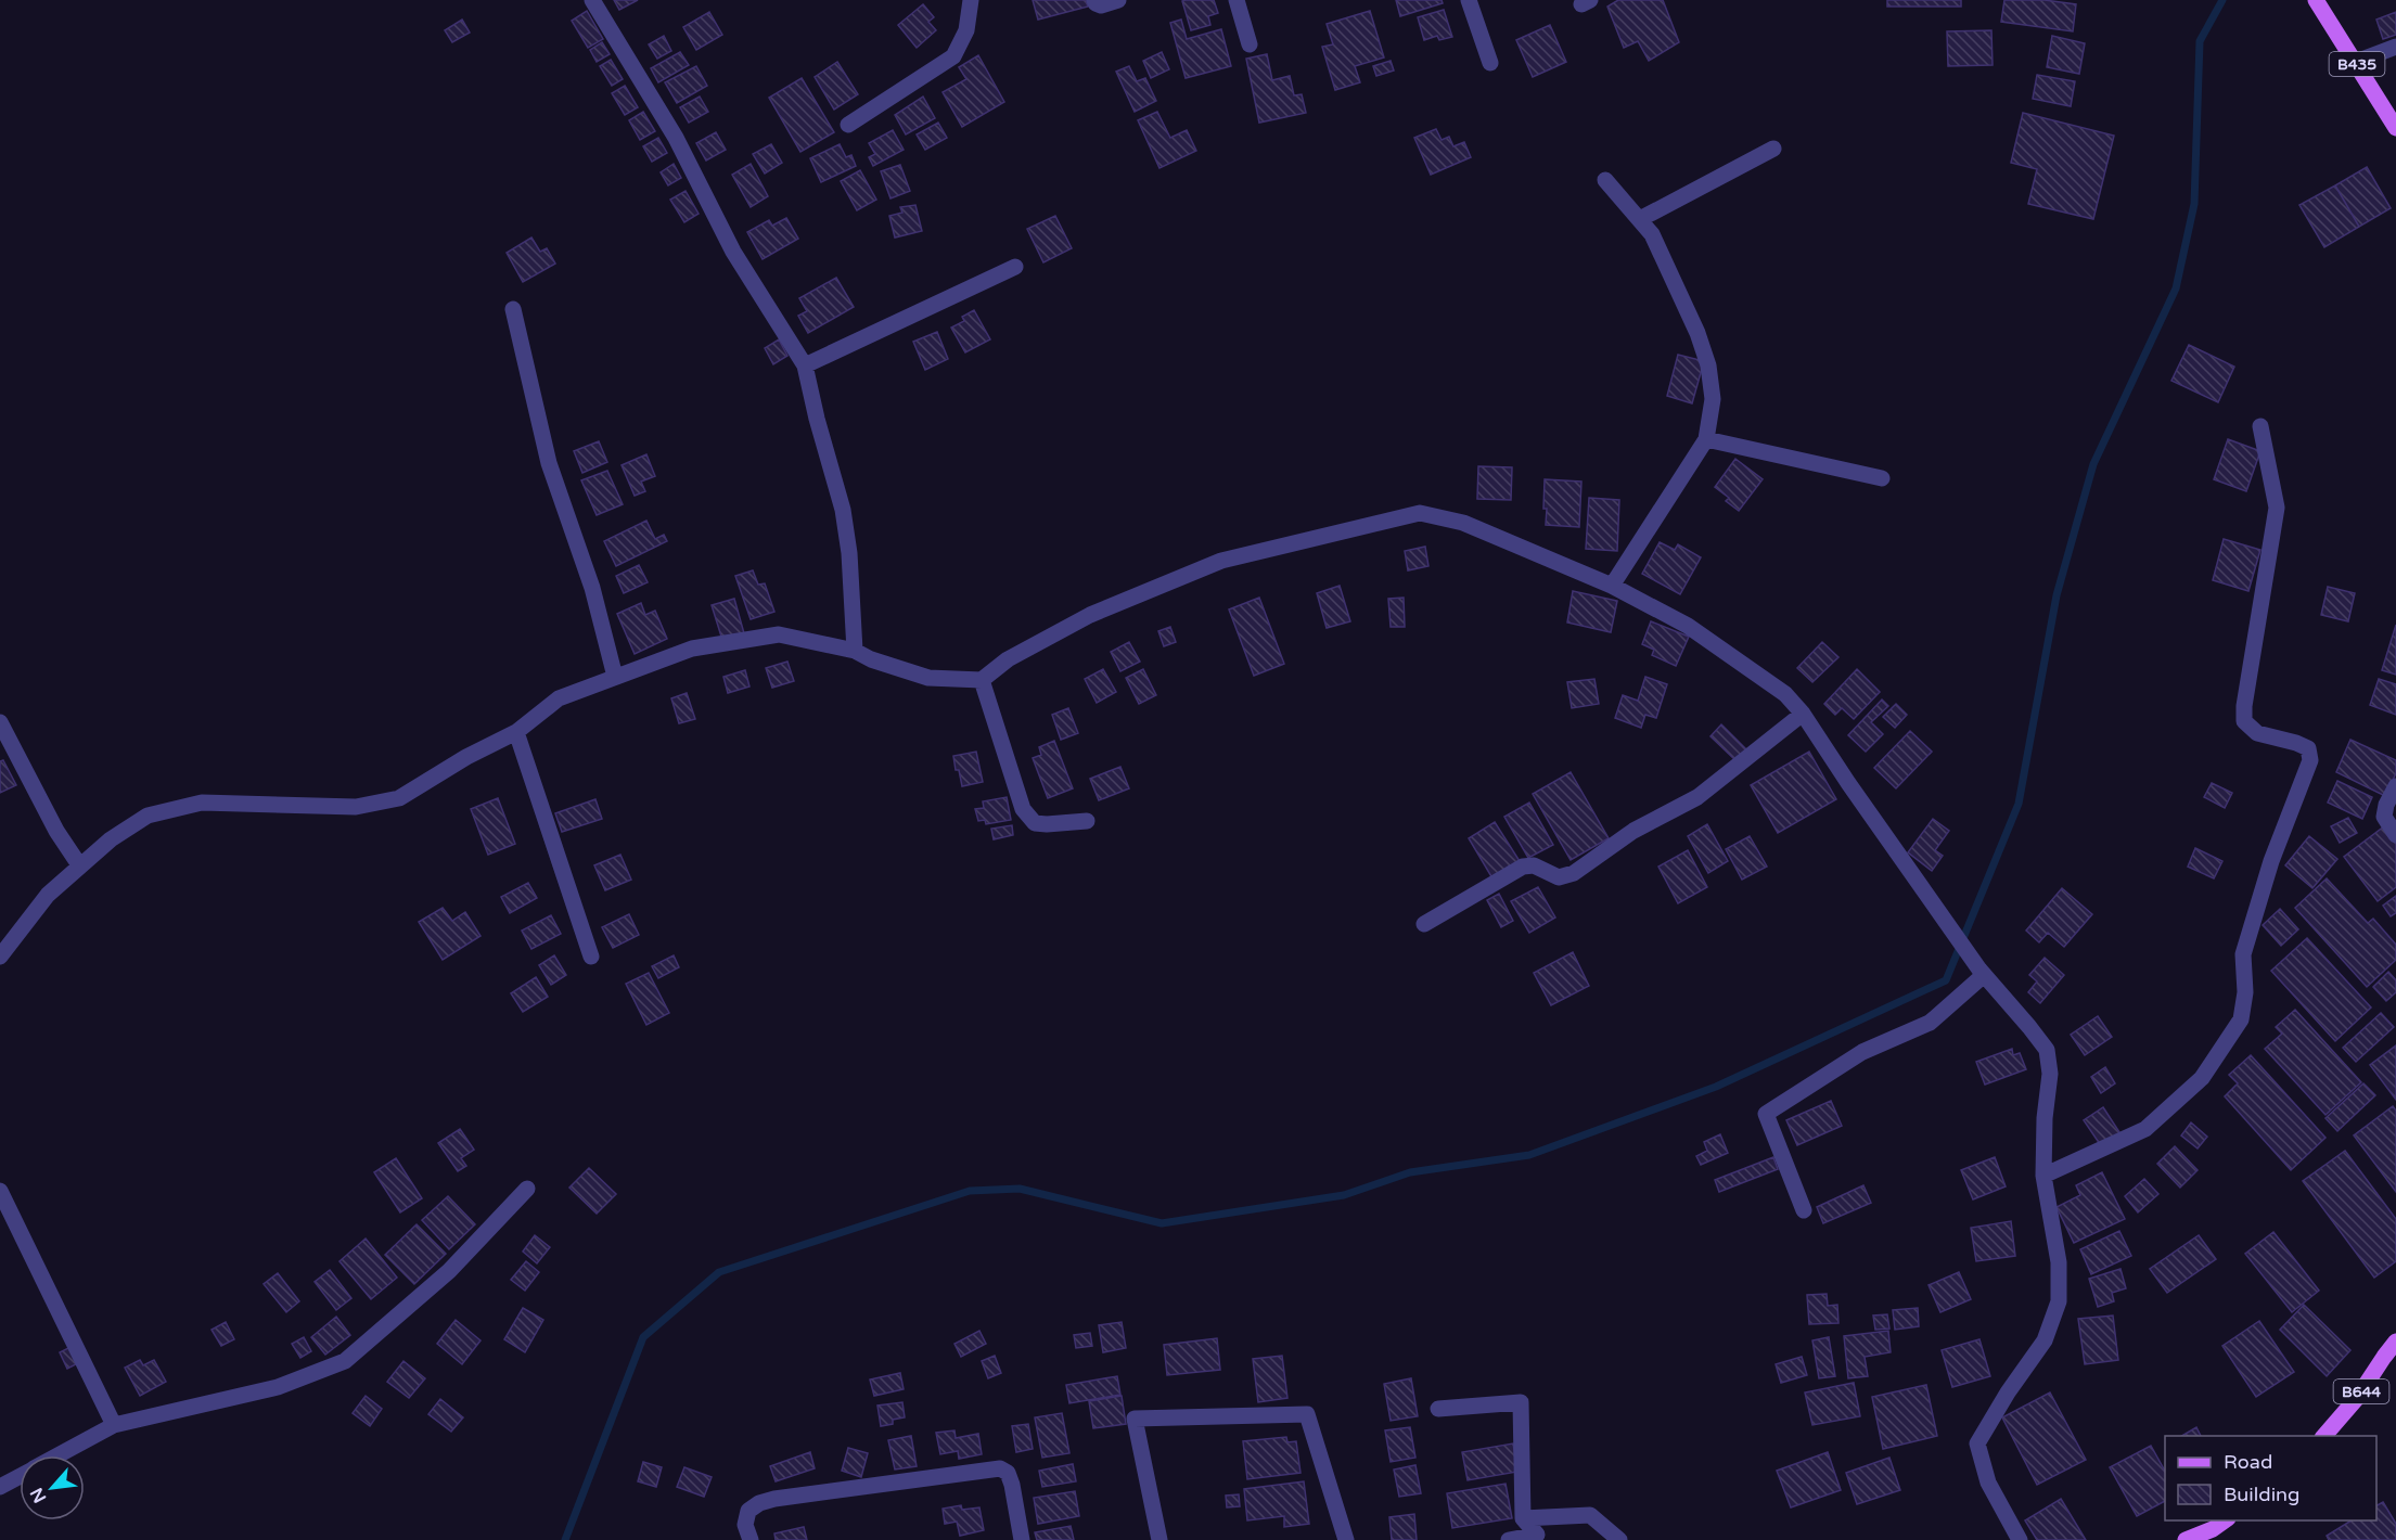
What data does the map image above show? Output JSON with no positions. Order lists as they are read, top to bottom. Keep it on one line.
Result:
{"streets":{"main road":["B435","B644"]},"legend":["Road","Building"],"north":"bottom left"}
